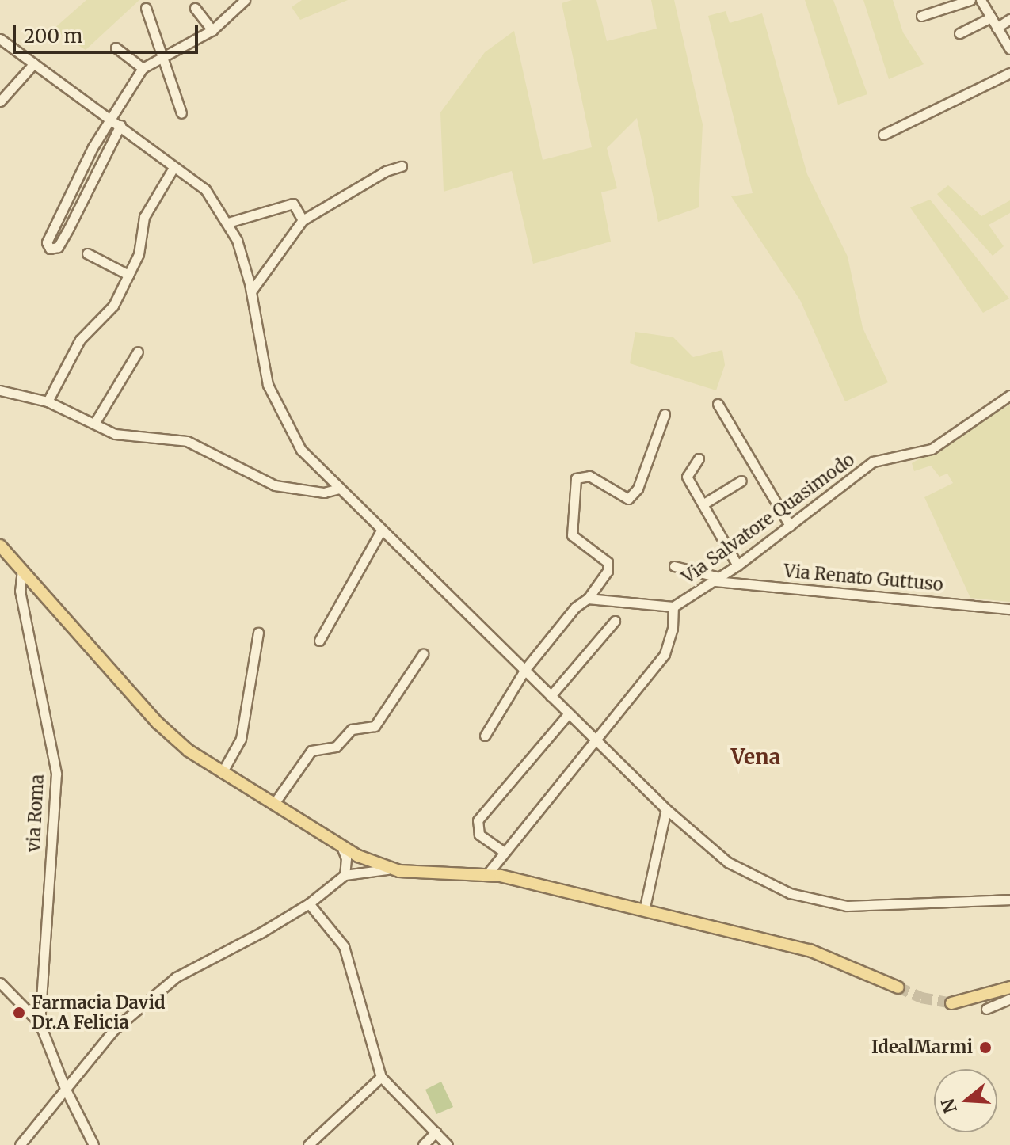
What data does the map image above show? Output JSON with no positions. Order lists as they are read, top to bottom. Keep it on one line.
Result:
{"streets":{"street":["Via Salvatore Quasimodo","Via Renato Guttuso","via Roma"]},"crossings":[["Via Salvatore Quasimodo","Via Renato Guttuso"]],"districts":["Vena"],"places":["Farmacia David Dr.A Felicia","IdealMarmi"],"scale_bar":"200 m","north":"left"}
